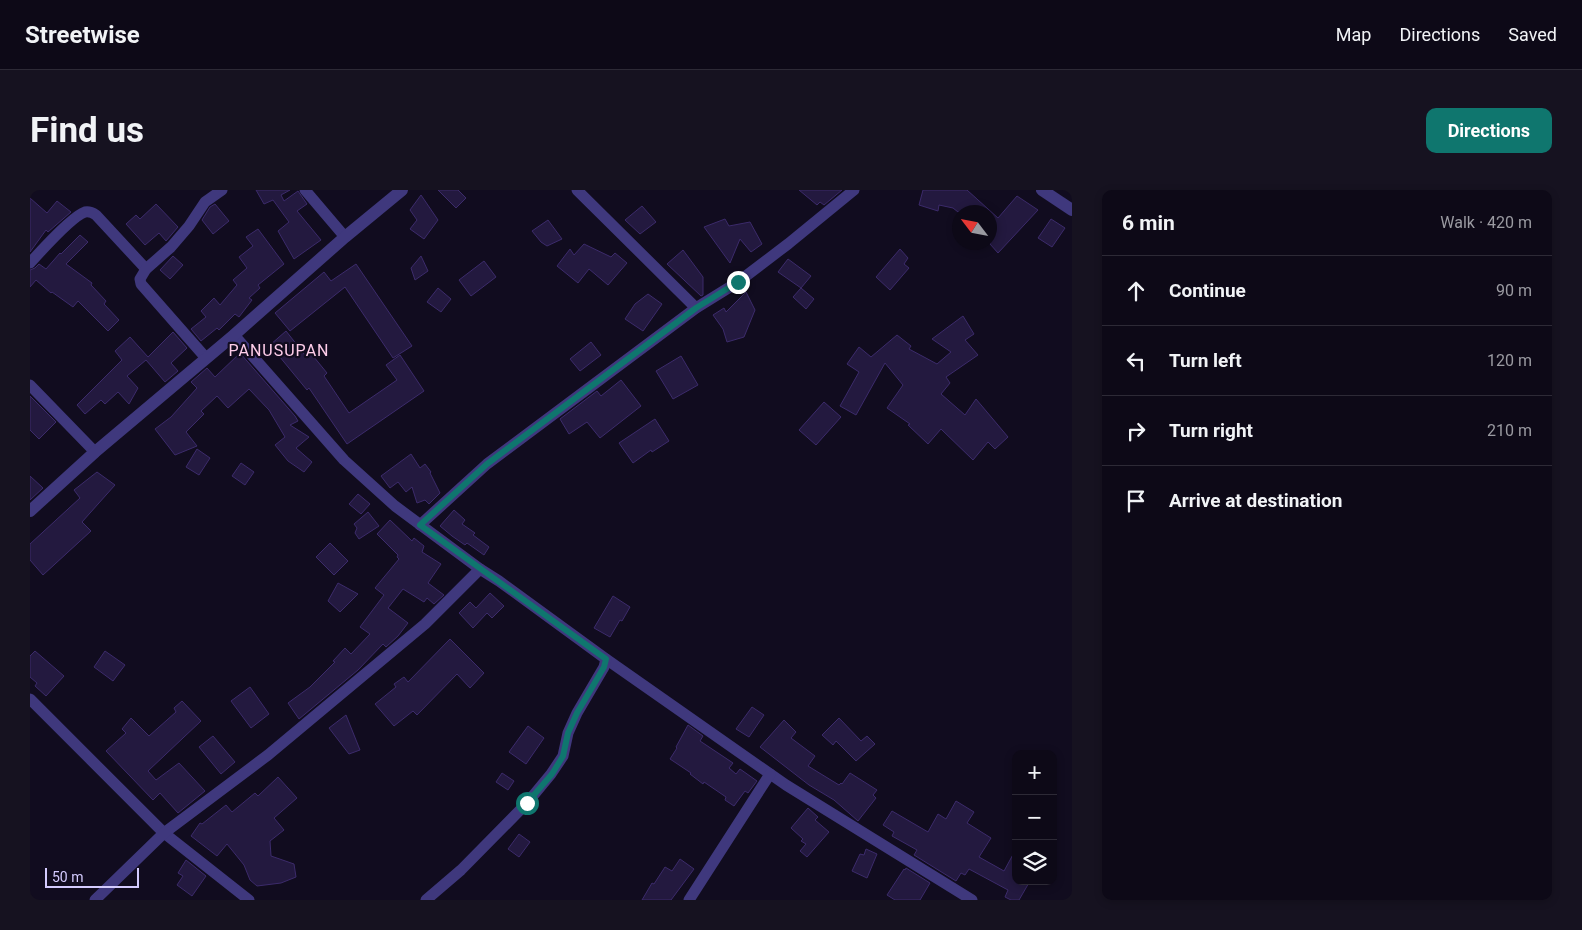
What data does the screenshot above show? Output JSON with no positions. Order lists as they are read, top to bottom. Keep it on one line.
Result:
{"districts":["PANUSUPAN"],"scale_bar":"50 m","north":"top left","page":{"header":"Streetwise","nav":["Map","Directions","Saved"],"buttons":"Directions","title":"Find us","heading":["6 min","Walk · 420 m"],"list":[["Continue","90 m"],["Turn left","120 m"],["Turn right","210 m"],"Arrive at destination"],"map_buttons":["+","−"],"scale":"50 m"}}
